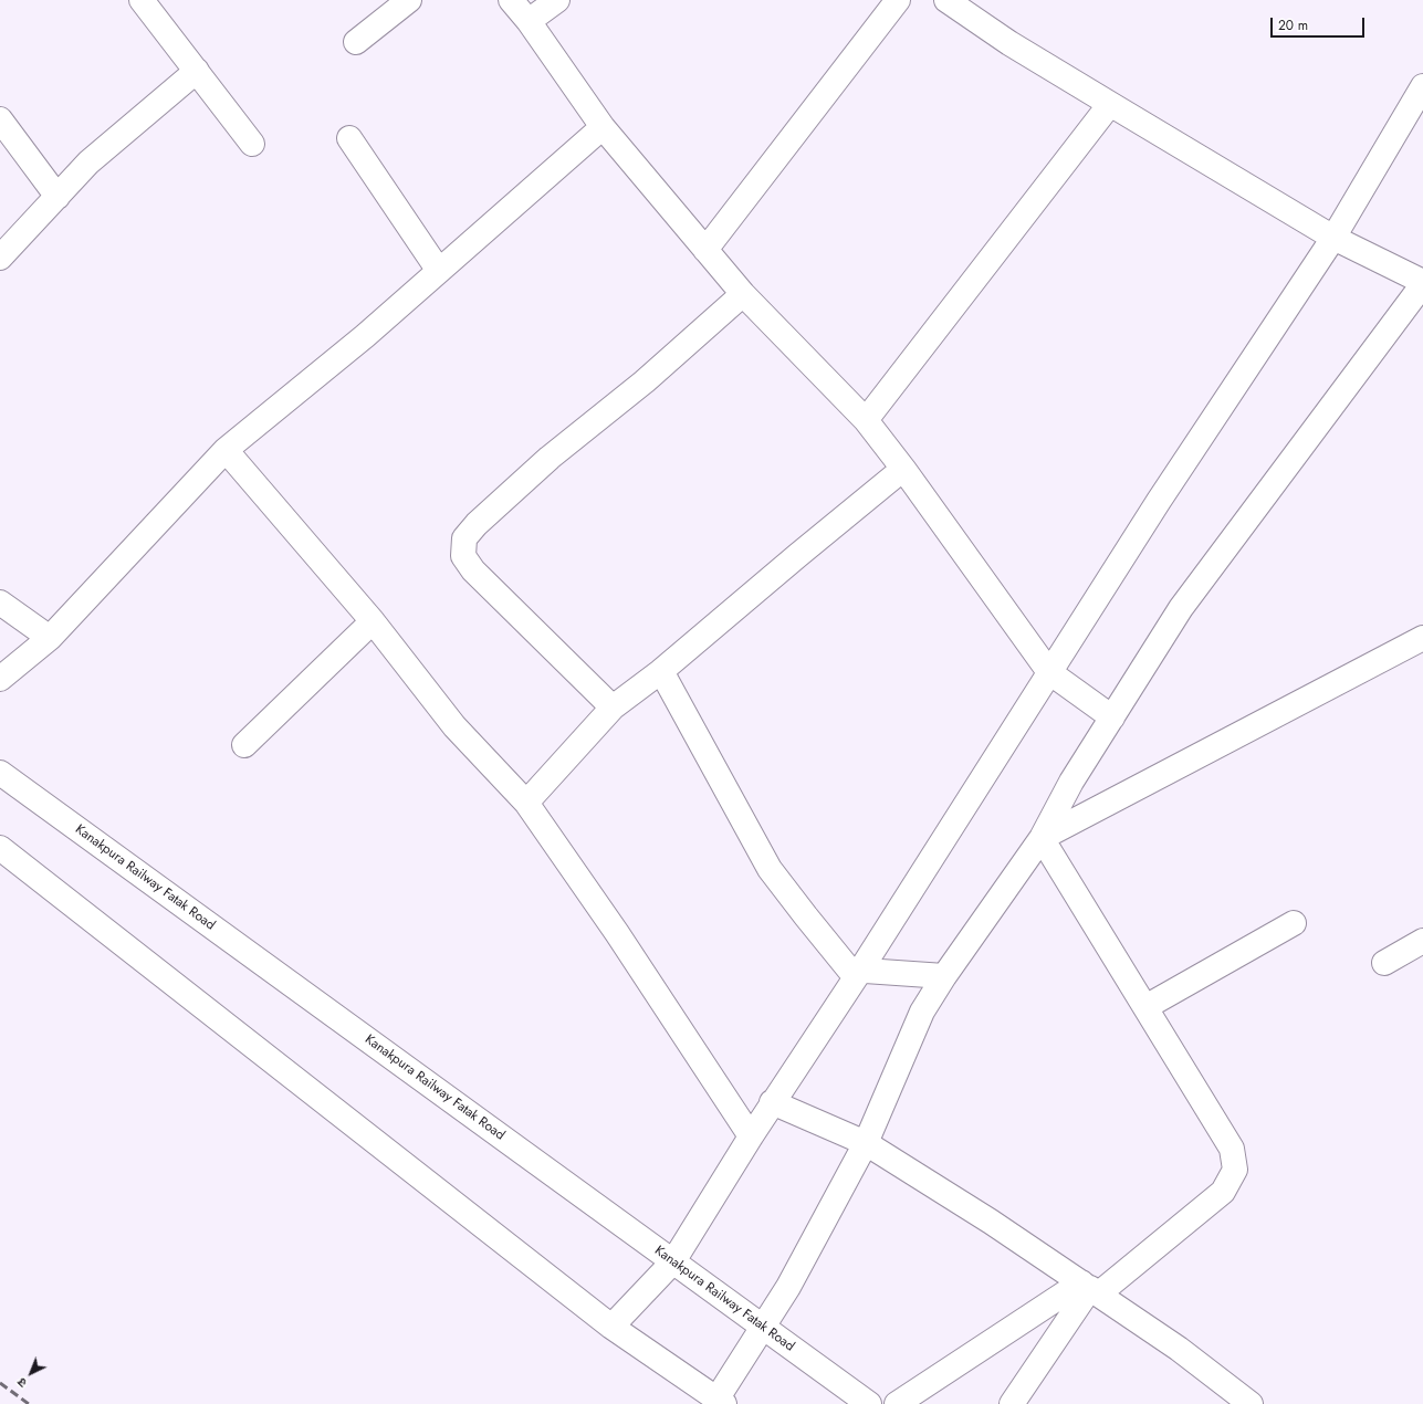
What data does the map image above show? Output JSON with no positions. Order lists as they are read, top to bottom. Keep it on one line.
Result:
{"streets":{"street":["Kanakpura Railway Fatak Road"]},"scale_bar":"20 m","north":"bottom left"}
